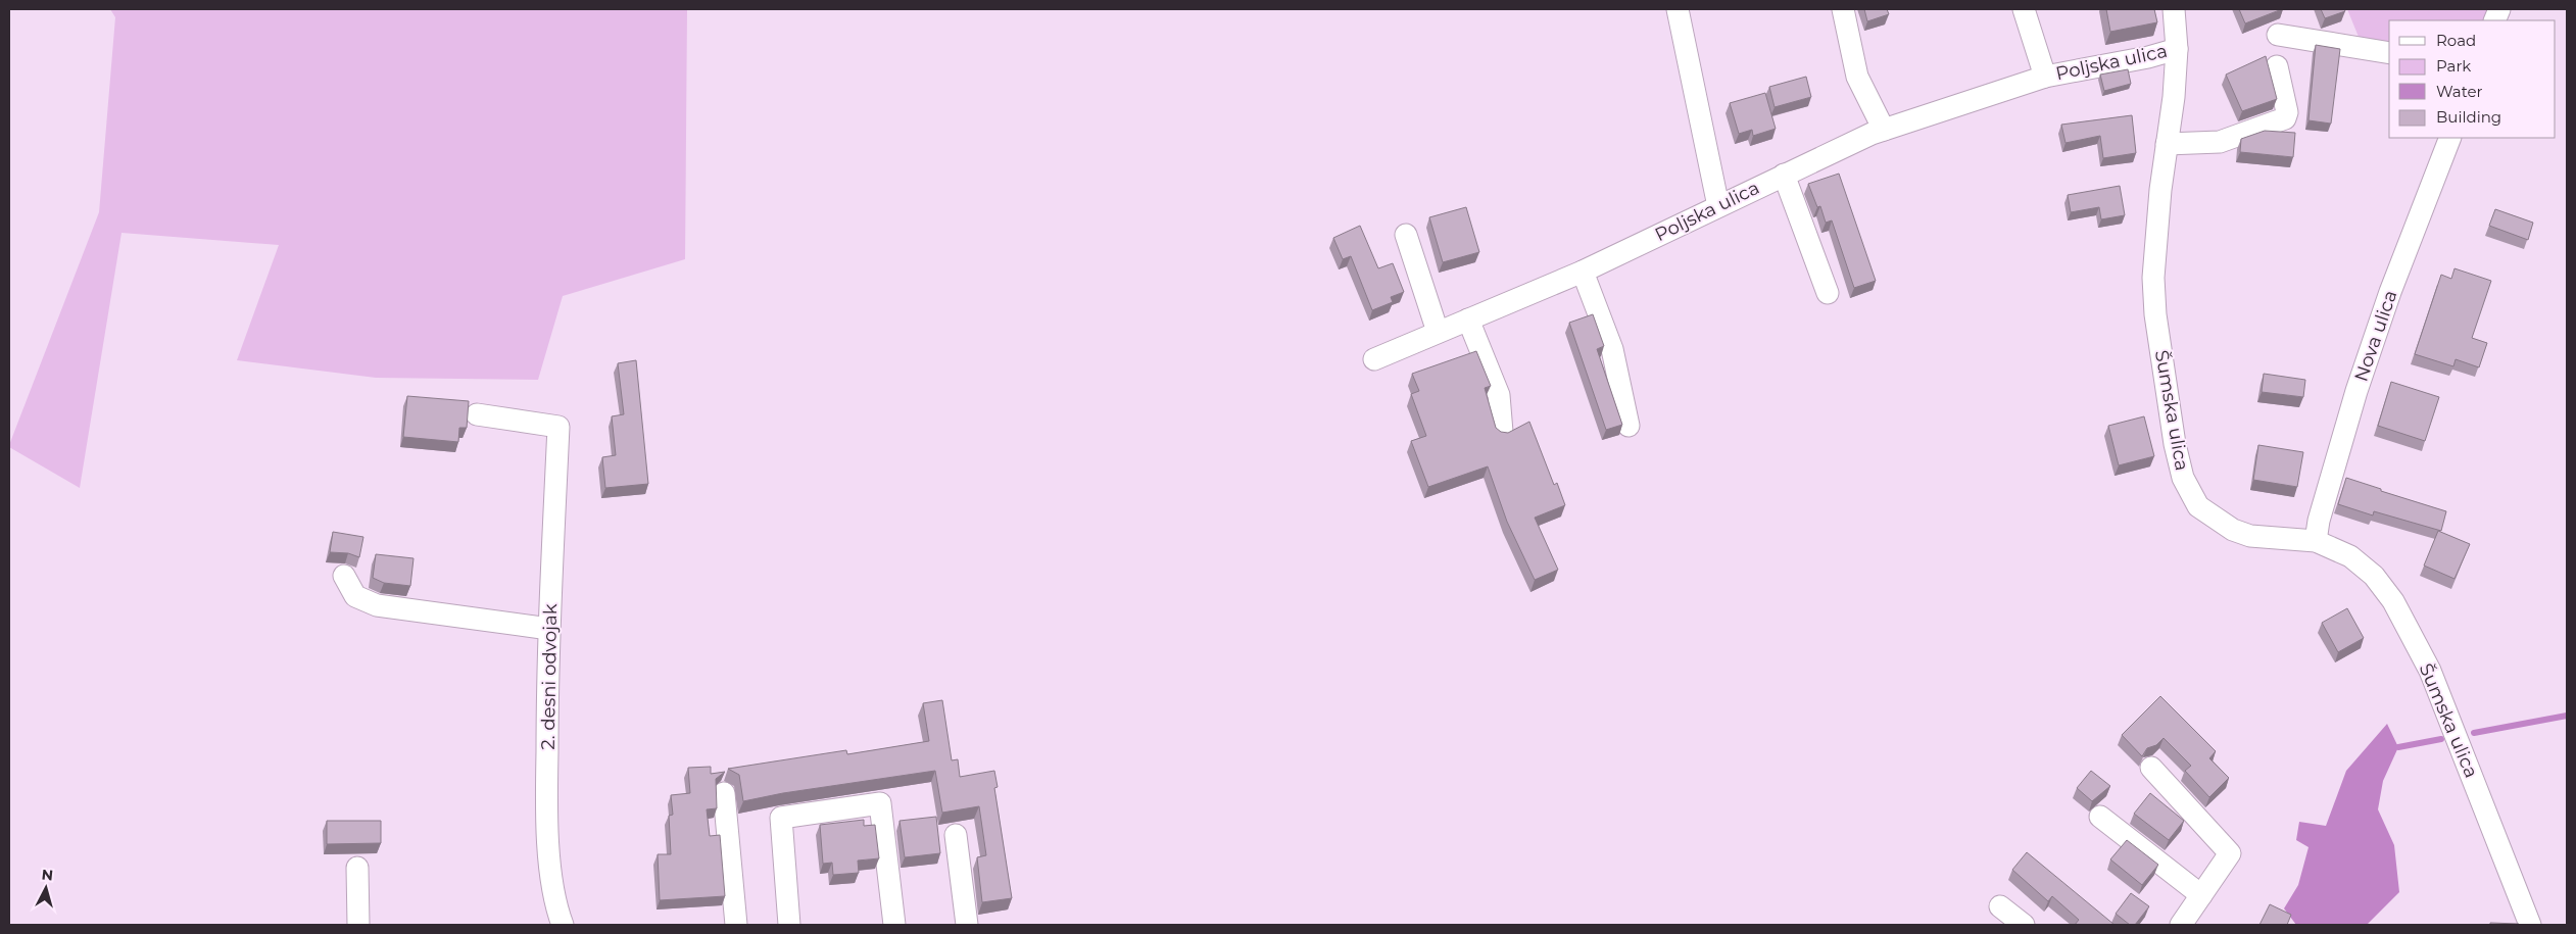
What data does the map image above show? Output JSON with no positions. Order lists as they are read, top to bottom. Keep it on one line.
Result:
{"streets":{"street":["Poljska ulica","Nova ulica","Šumska ulica","2. desni odvojak"]},"crossings":[["Poljska ulica","Šumska ulica"],["Nova ulica","Šumska ulica"]],"legend":["Road","Park","Water","Building"],"north":"top"}
